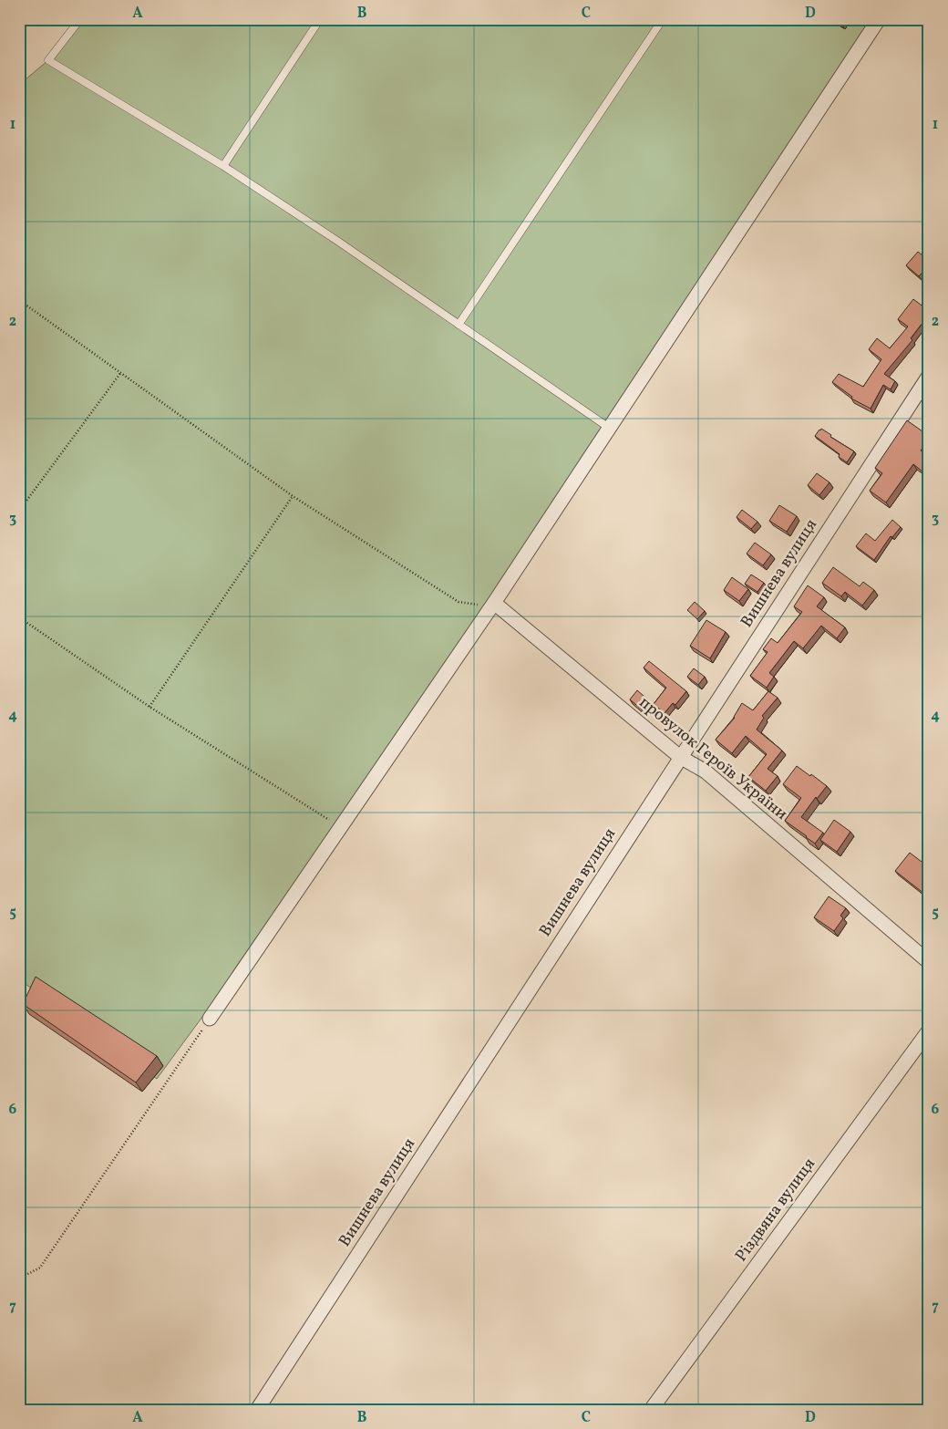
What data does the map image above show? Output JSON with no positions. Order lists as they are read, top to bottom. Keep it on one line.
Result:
{"streets":{"street":["Вишнева вулиця","провулок Героїв України","Різдвяна вулиця"]},"crossings":[["Вишнева вулиця","провулок Героїв України"]],"grid":{"columns":["A","B","C","D"],"rows":["1","2","3","4","5","6","7"]}}
